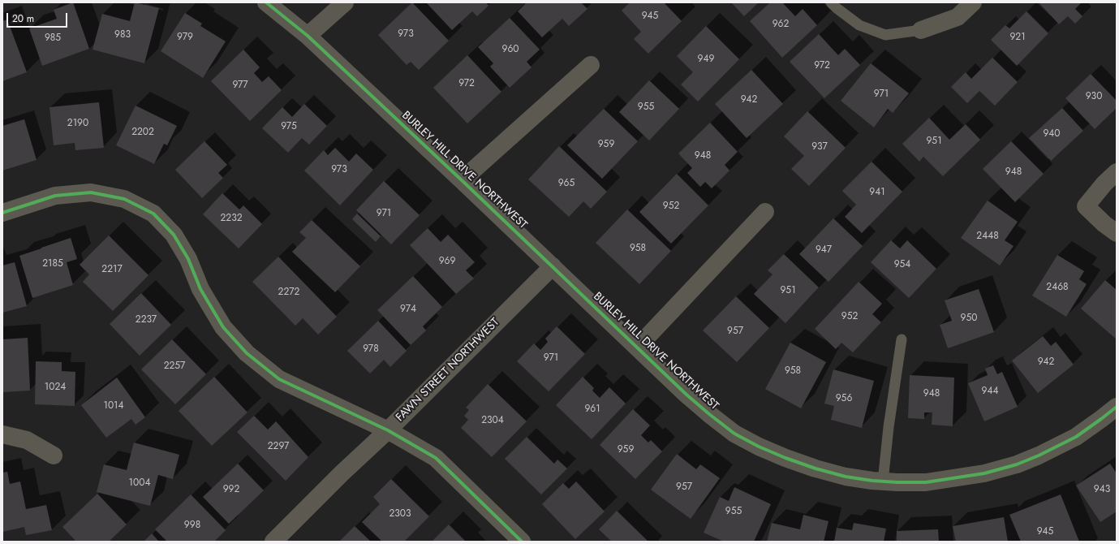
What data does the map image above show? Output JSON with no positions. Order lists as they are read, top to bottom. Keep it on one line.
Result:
{"streets":{"street":["BURLEY HILL DRIVE NORTHWEST","FAWN STREET NORTHWEST"]},"crossings":[["BURLEY HILL DRIVE NORTHWEST","FAWN STREET NORTHWEST"]],"house_numbers":["945","962","973","983","979","921","985","960","949","972","972","977","971","930","942","955","2190","975","2202","940","951","959","937","948","973","948","965","941","952","971","2232","2448","958","947","969","2185","954","2217","2468","951","2272","974","952","950","2237","957","978","971","942","2257","958","1024","944","948","956","1014","961","2304","2297","959","1004","957","992","943","955","2303","998","945"],"scale_bar":"20 m"}
